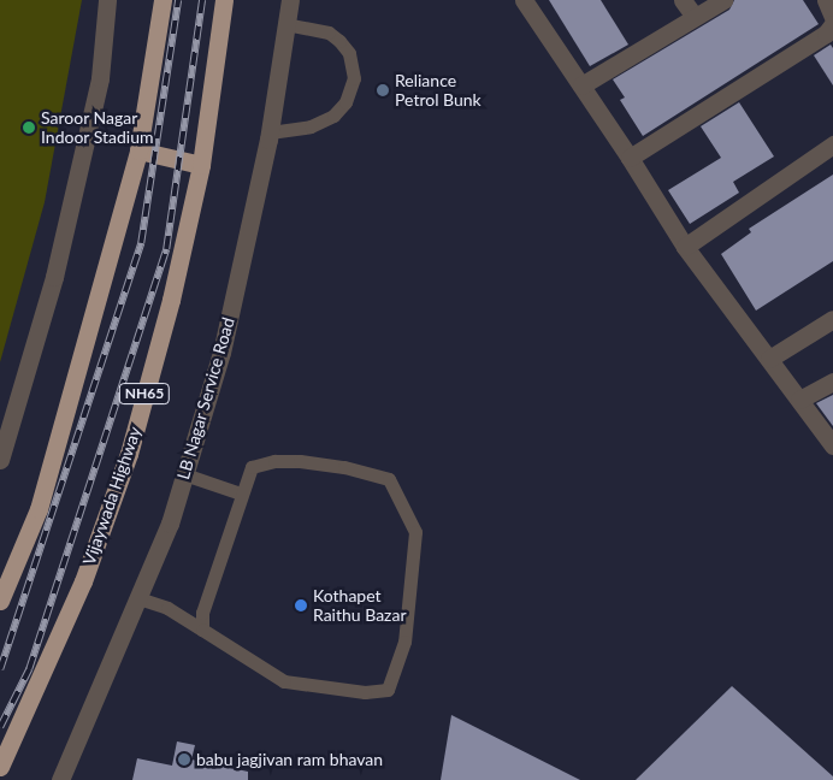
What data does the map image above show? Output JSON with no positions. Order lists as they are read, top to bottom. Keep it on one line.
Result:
{"streets":{"highway":["NH65","Vijaywada Highway"],"street":["LB Nagar Service Road"]},"places":["Reliance Petrol Bunk","Saroor Nagar Indoor Stadium","Kothapet Raithu Bazar","babu jagjivan ram bhavan"]}
